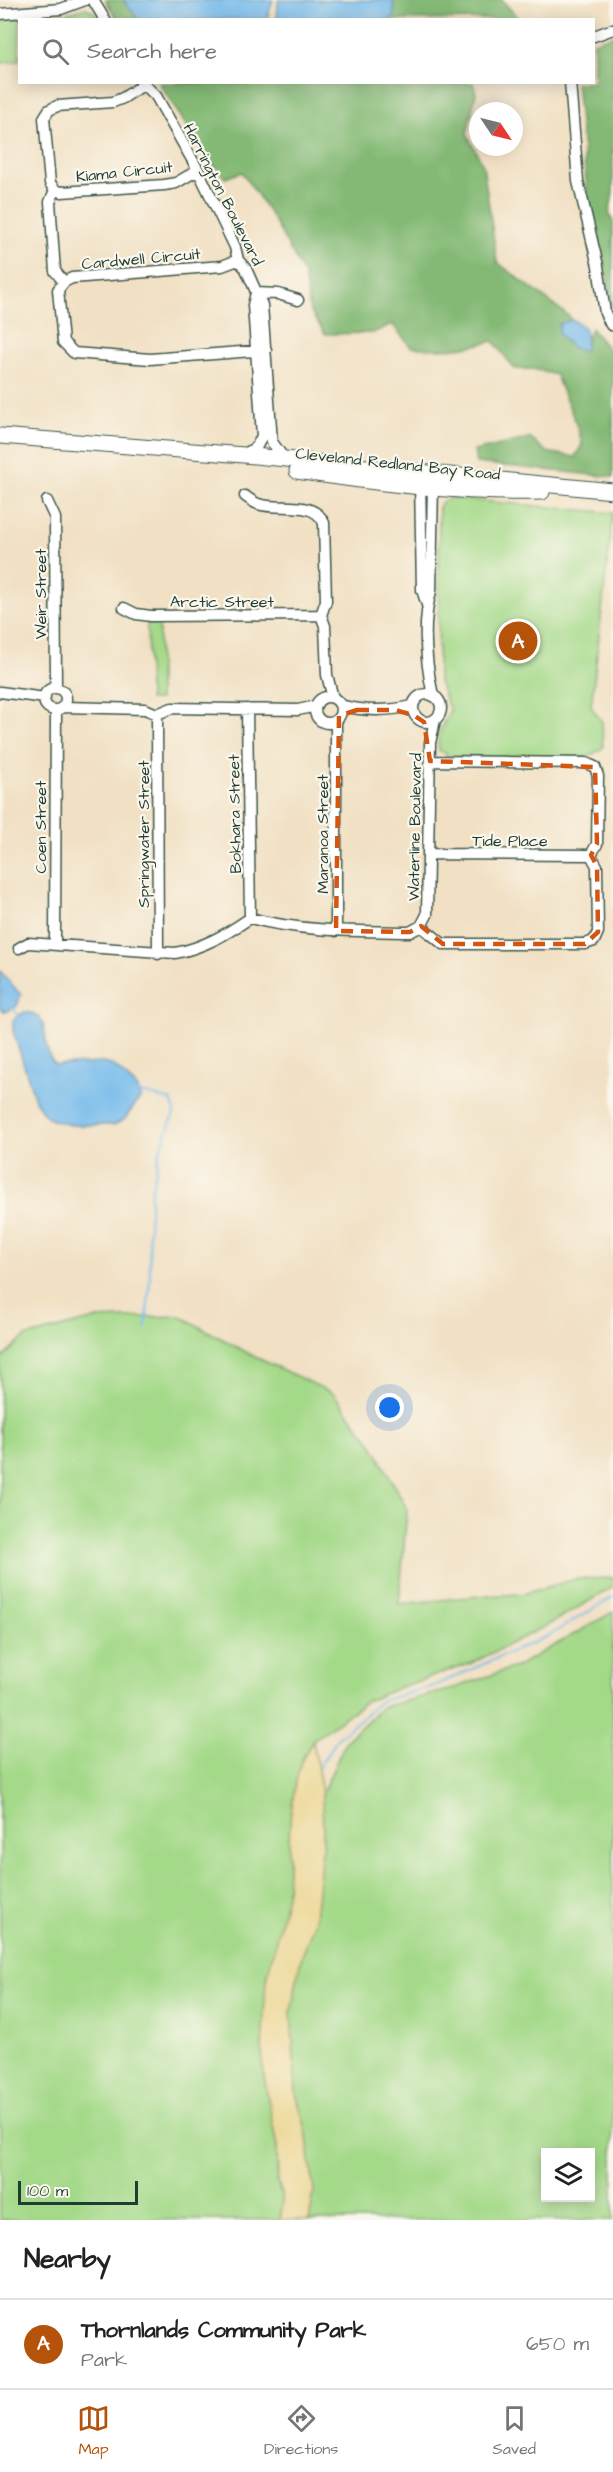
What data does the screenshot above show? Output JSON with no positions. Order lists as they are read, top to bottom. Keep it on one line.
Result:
{"streets":{"highway":["Cleveland Redland Bay Road"],"street":["Kiama Circuit","Harrington Boulevard","Cardwell Circuit","Weir Street","Arctic Street","Bokhara Street","Coen Street","Waterline Boulevard","Springwater Street","Maranoa Street","Tide Place"]},"crossings":[["Kiama Circuit","Harrington Boulevard"],["Harrington Boulevard","Cardwell Circuit"],["Harrington Boulevard","Cleveland Redland Bay Road"],["Weir Street","Coen Street"],["Waterline Boulevard","Tide Place"]],"scale_bar":"100 m","north":"bottom right","page":{"search":"Search here","pins":"A","scale":"100 m","heading":"Nearby","list":[{"mark":"A","name":"Thornlands Community Park","note":"Park","value":"650 m"}],"nav":["Map","Directions","Saved"]}}
